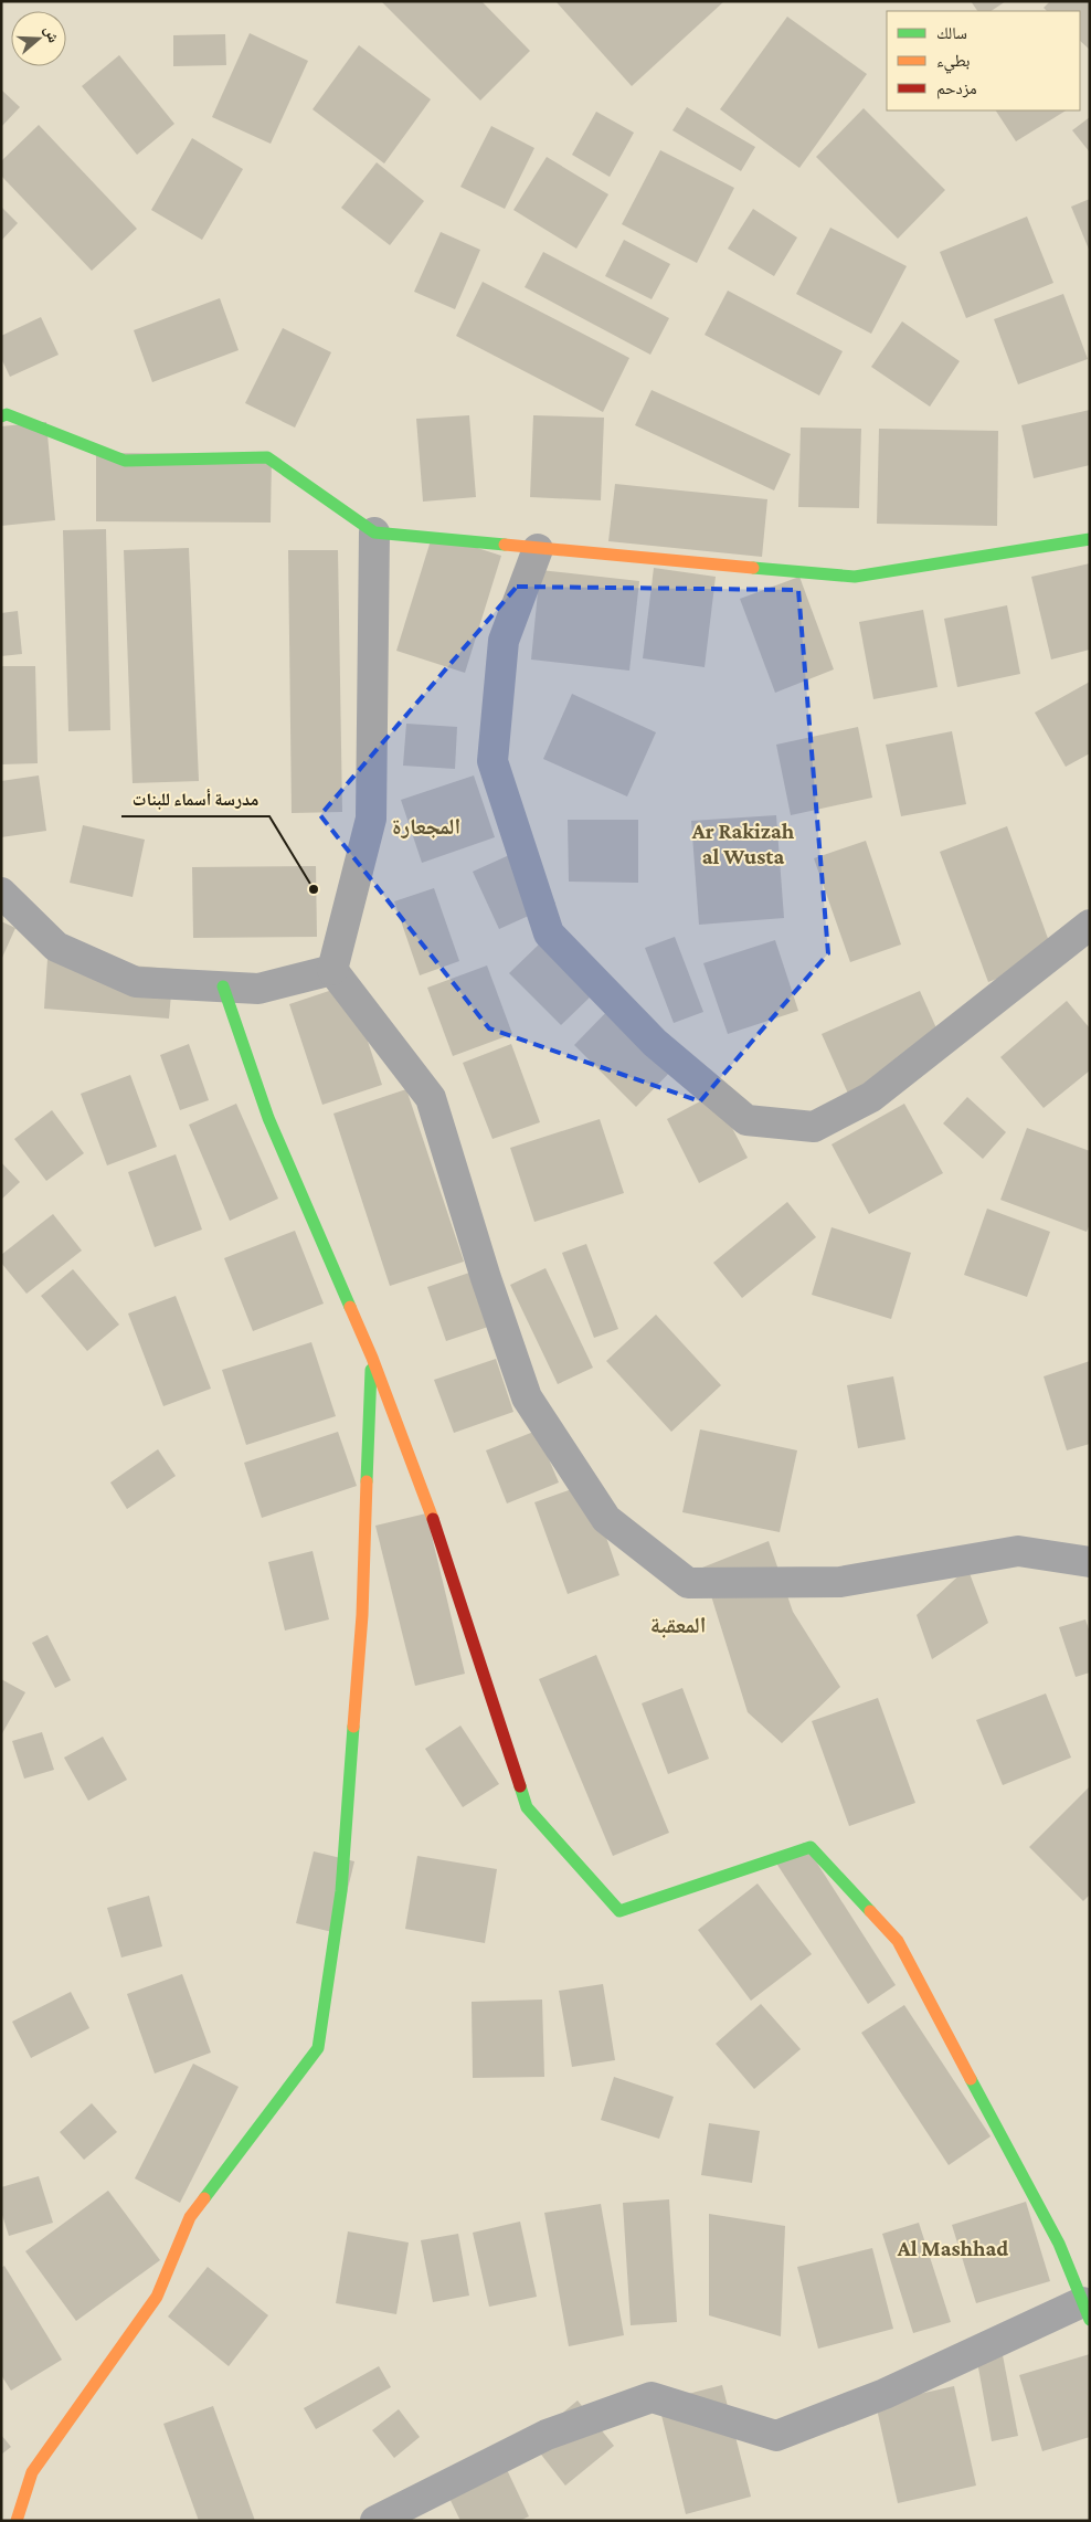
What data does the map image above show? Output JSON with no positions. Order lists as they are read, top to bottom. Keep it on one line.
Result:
{"districts":["المجعارة","Ar Rakizah al Wusta","المعقبة","Al Mashhad"],"places":["مدرسة أسماء للبنات"],"legend":["سالك","بطيء","مزدحم"],"north":"right"}
